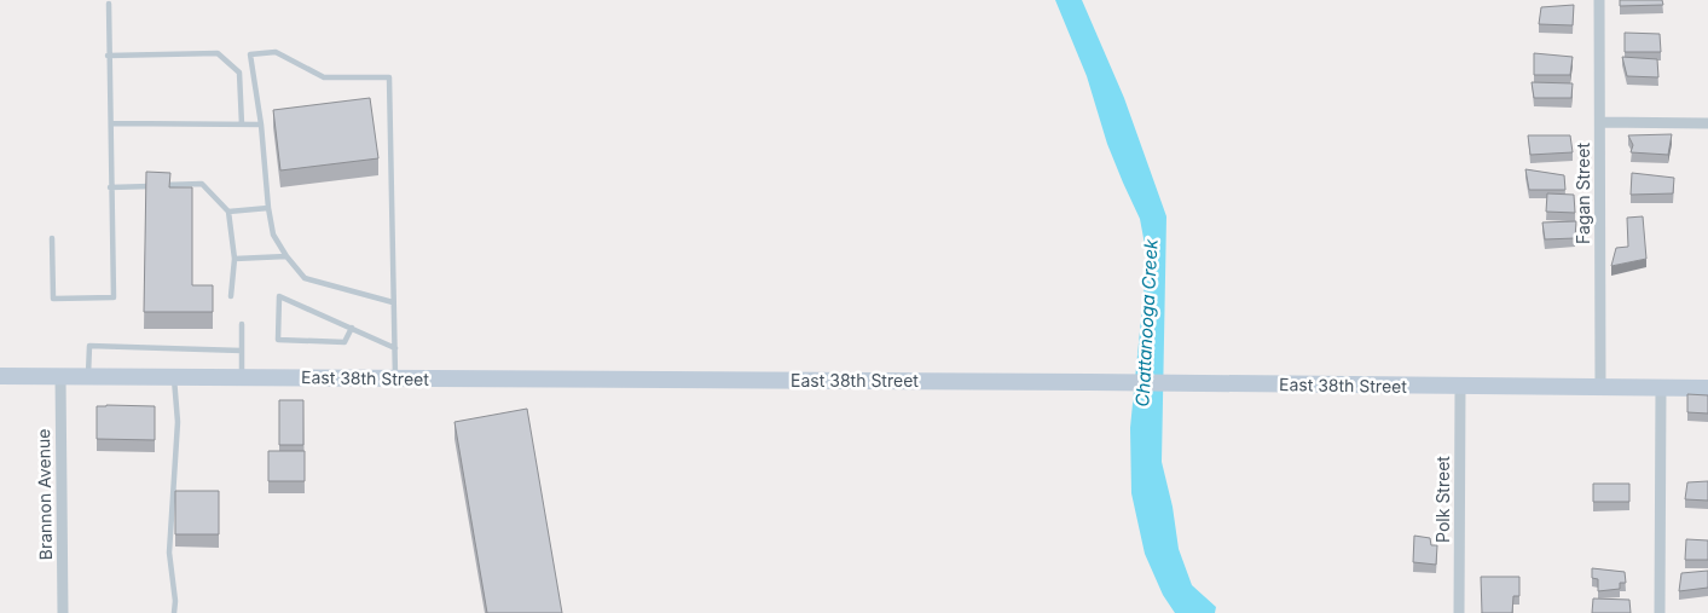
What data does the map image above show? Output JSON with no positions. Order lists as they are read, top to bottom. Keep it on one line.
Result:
{"streets":{"main road":["East 38th Street"],"street":["Fagan Street","Brannon Avenue","Polk Street"]},"crossings":[["Fagan Street","East 38th Street"],["East 38th Street","Brannon Avenue"],["East 38th Street","Polk Street"]],"water":["Chattanooga Creek"]}
